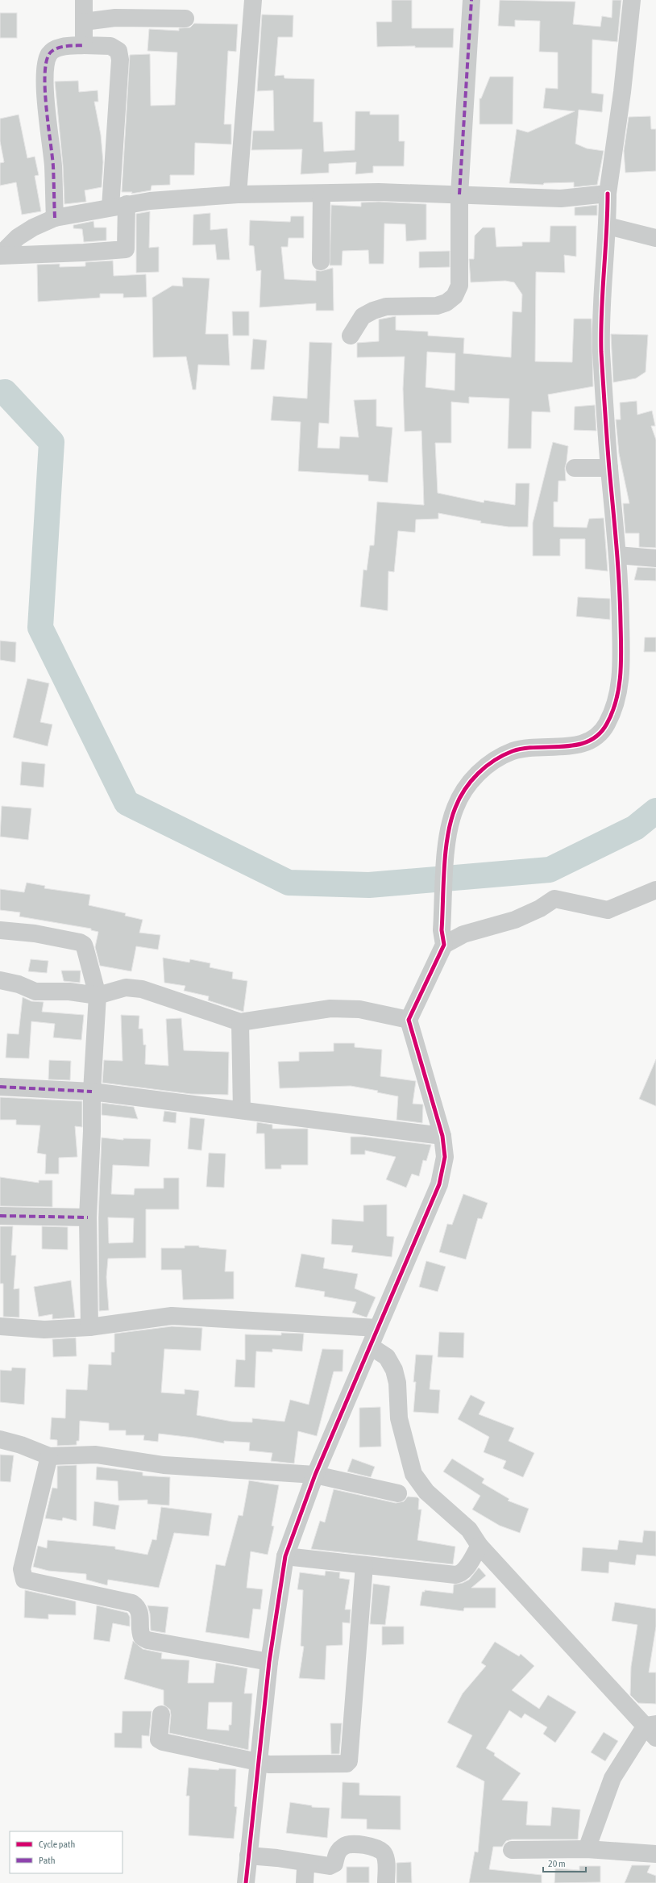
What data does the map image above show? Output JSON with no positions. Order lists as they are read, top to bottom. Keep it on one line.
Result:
{"legend":["Cycle path","Path"],"scale_bar":"20 m"}
